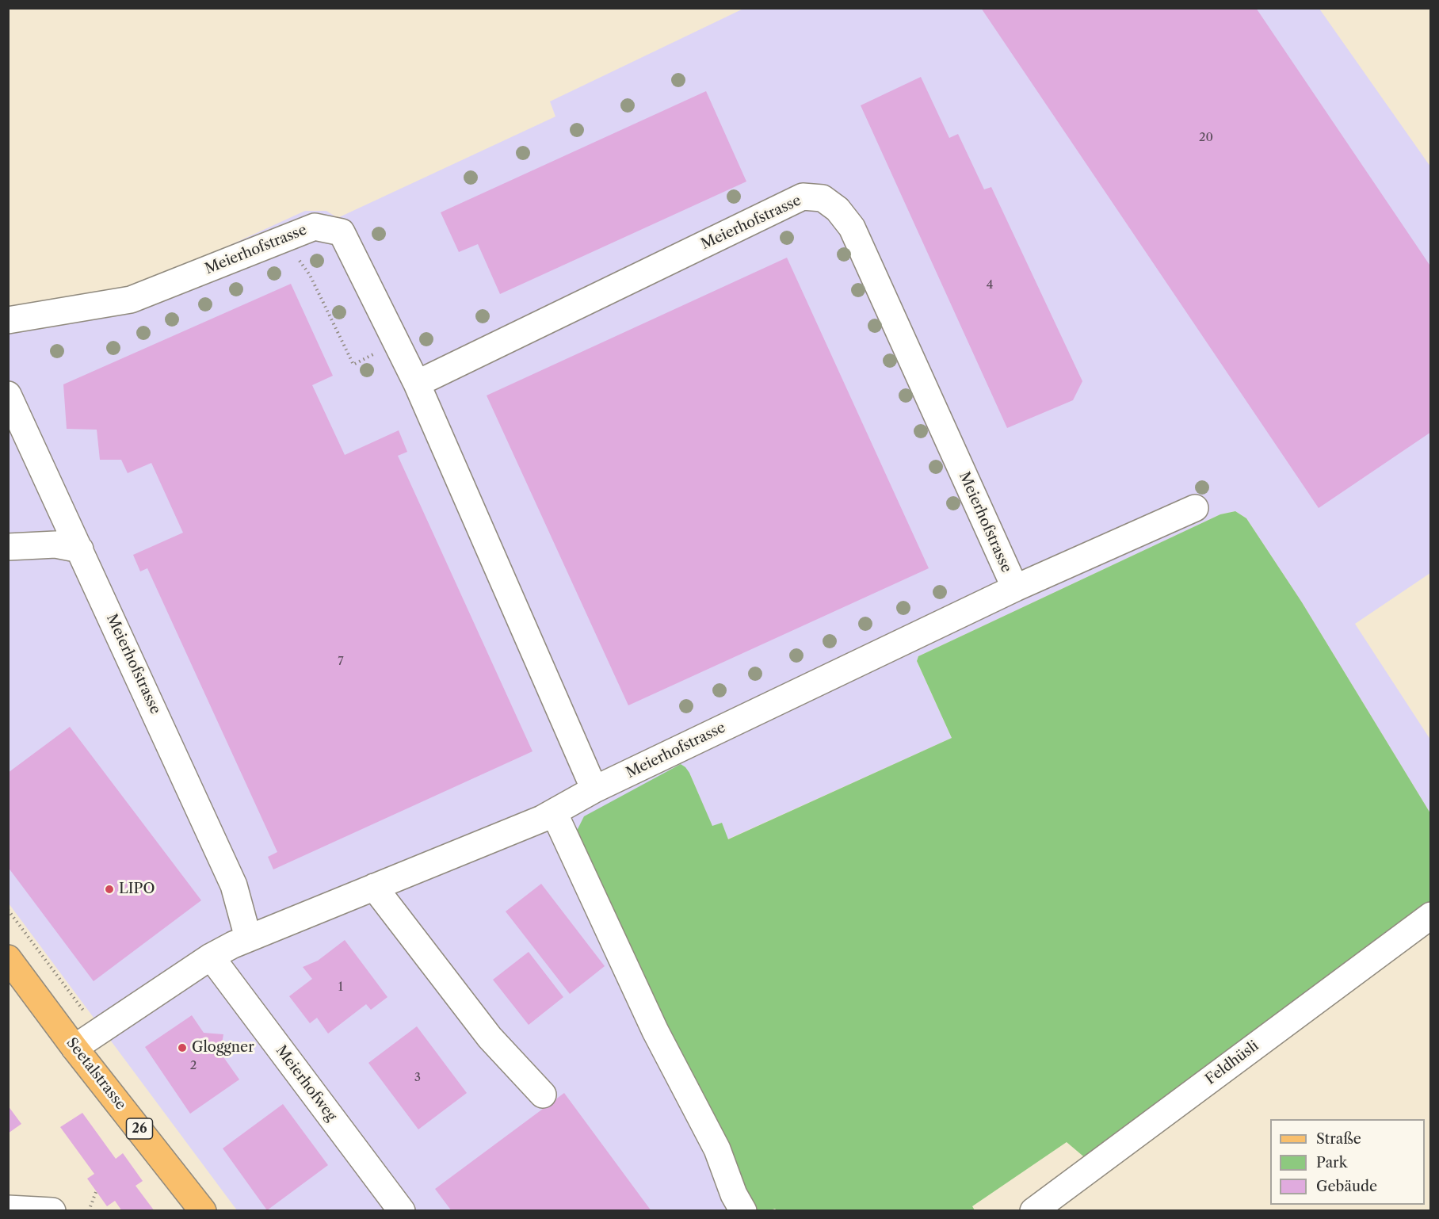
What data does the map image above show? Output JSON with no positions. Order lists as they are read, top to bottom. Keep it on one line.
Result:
{"streets":{"main road":["Seetalstrasse","26"],"street":["Meierhofstrasse","Feldhüsli","Meierhofweg"]},"crossings":[["Meierhofstrasse","Seetalstrasse"],["Meierhofstrasse","Meierhofweg"]],"places":["LIPO","Gloggner"],"house_numbers":["20","4","7","1","2","3"],"legend":["Straße","Park","Gebäude"]}
